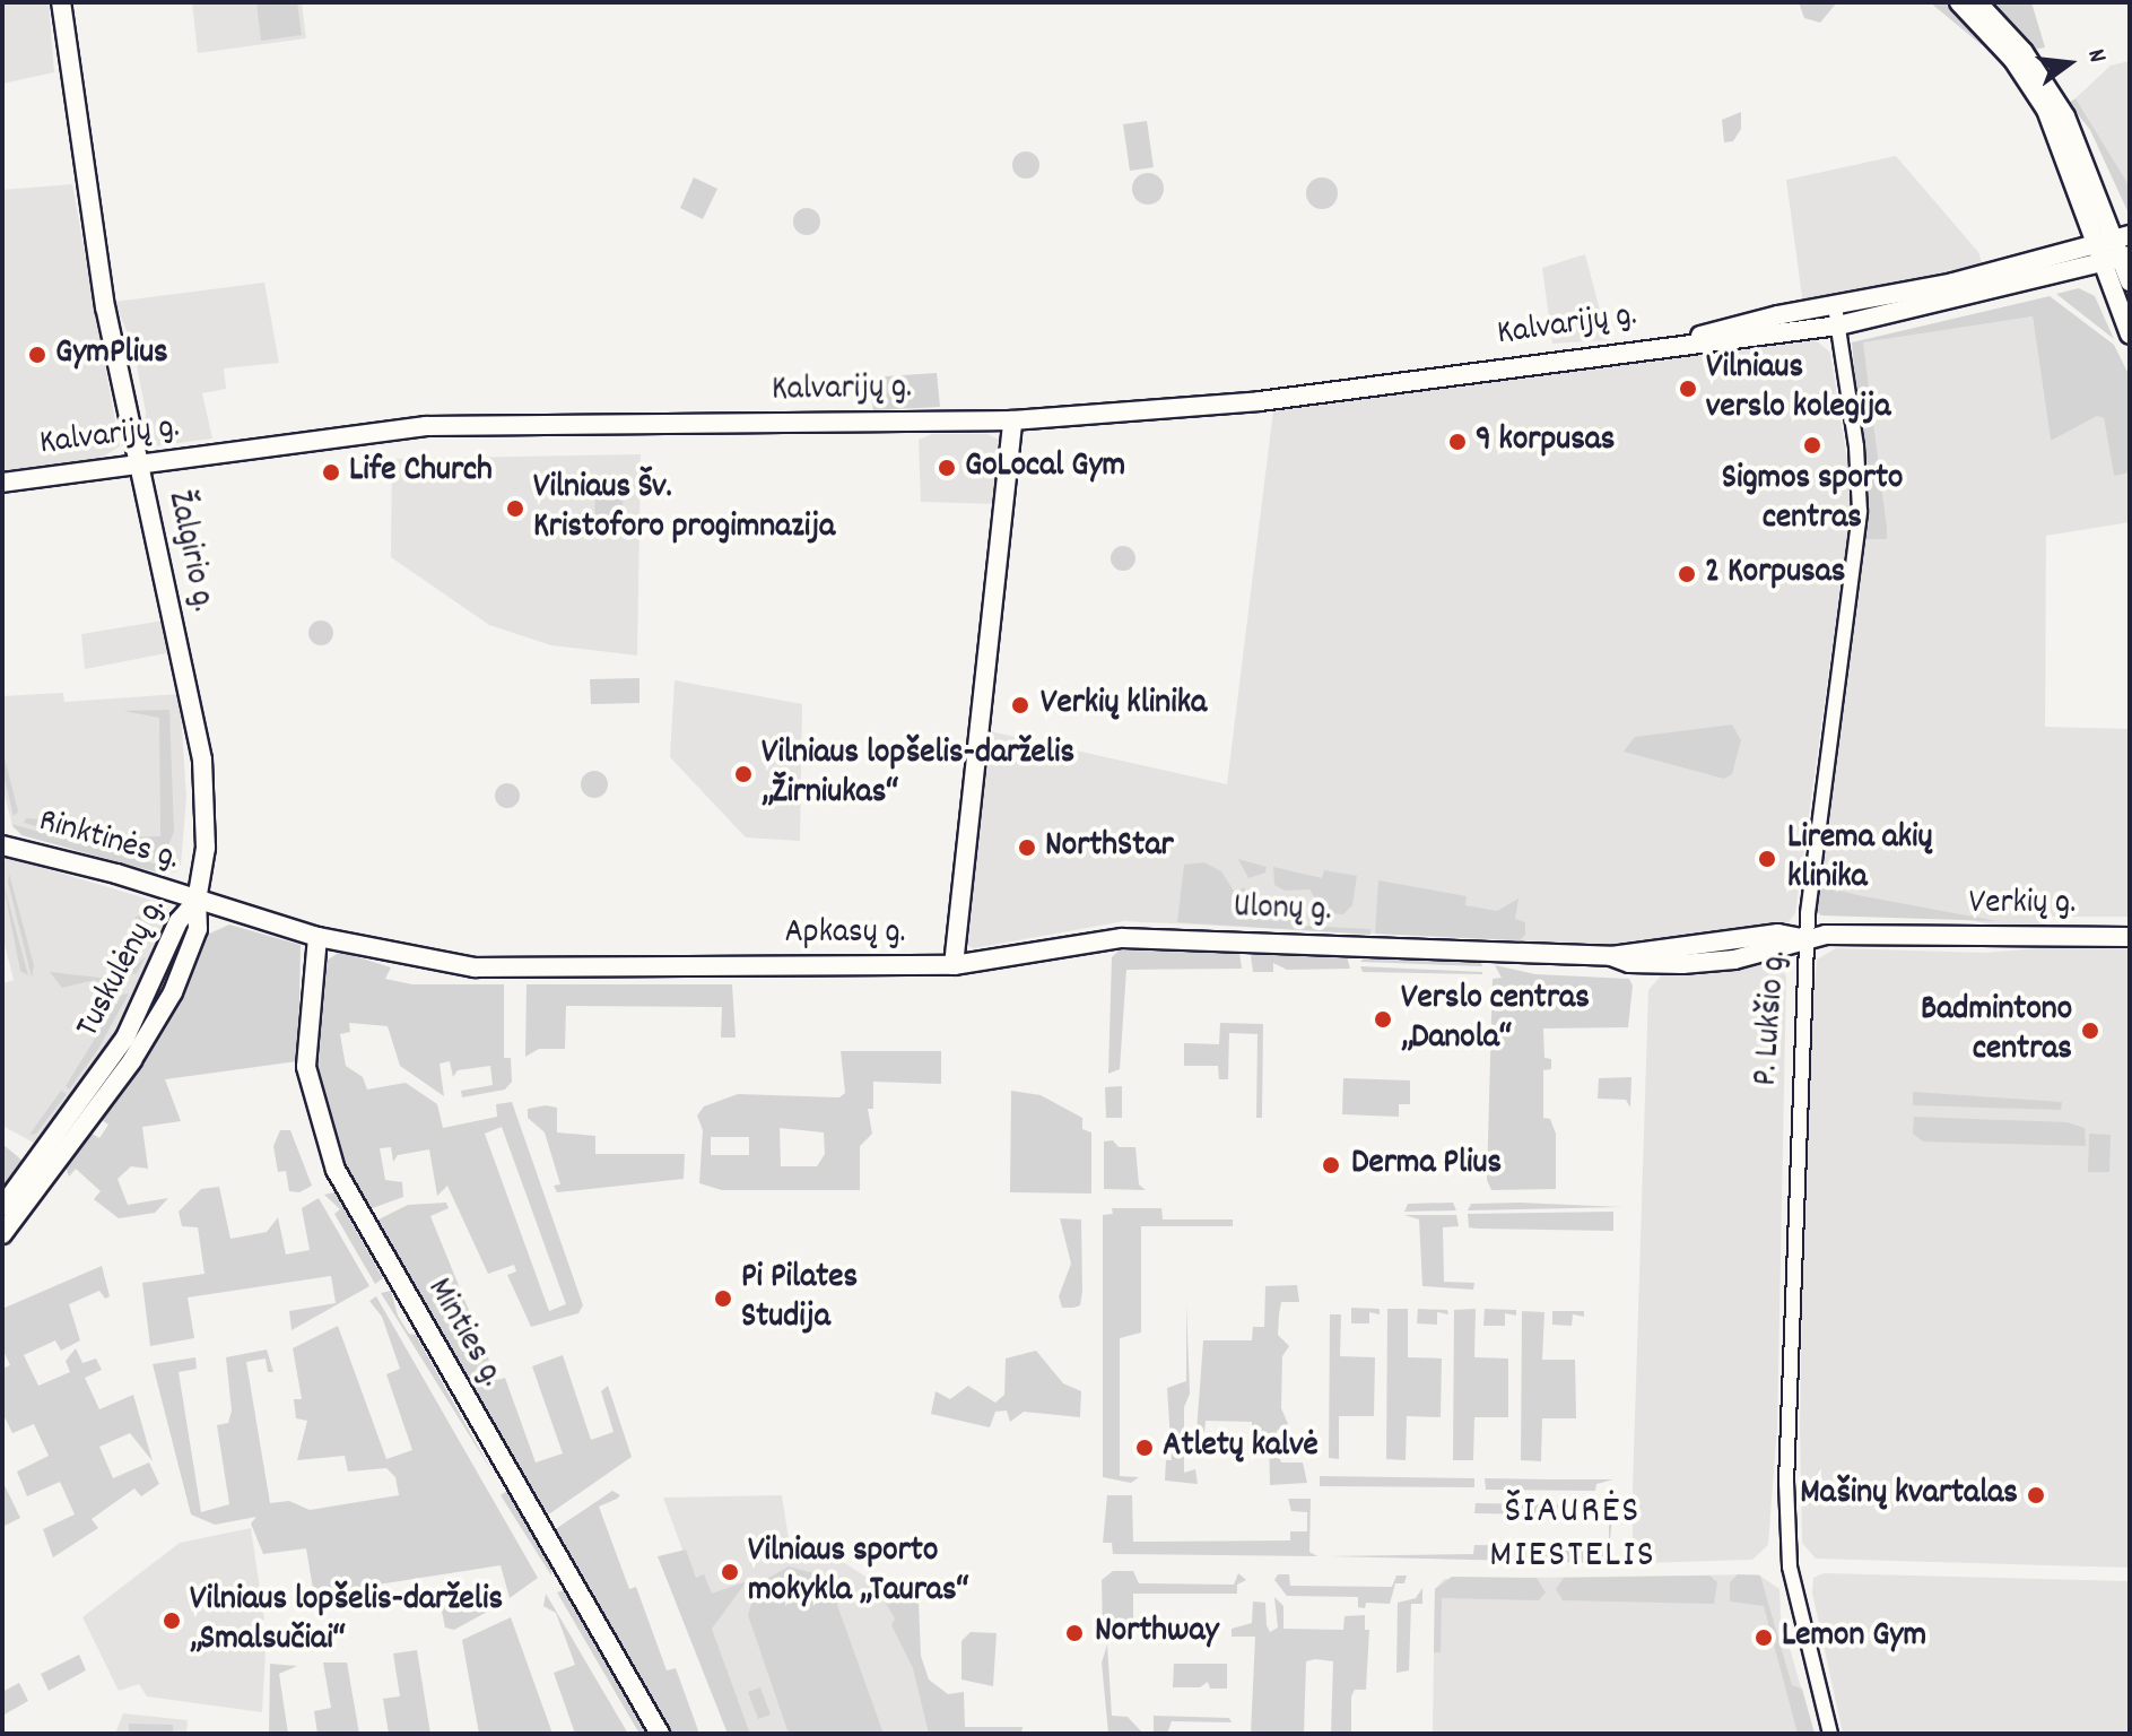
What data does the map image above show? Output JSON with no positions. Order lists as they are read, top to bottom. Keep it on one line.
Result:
{"streets":{"main road":["Kalvarijų g.","Žalgirio g.","Rinktinės g.","Verkių g.","Ulonų g.","Apkasų g.","Tuskulėnų g.","Minties g."],"street":["P. Lukšio g."]},"crossings":[["Kalvarijų g.","Žalgirio g."],["Kalvarijų g.","Apkasų g."],["Kalvarijų g.","P. Lukšio g."],["Žalgirio g.","Rinktinės g."],["Žalgirio g.","Apkasų g."],["Žalgirio g.","Tuskulėnų g."],["Rinktinės g.","Apkasų g."],["Rinktinės g.","Tuskulėnų g."],["Verkių g.","Ulonų g."],["Verkių g.","P. Lukšio g."],["Ulonų g.","Apkasų g."],["Ulonų g.","P. Lukšio g."],["Apkasų g.","Tuskulėnų g."],["Apkasų g.","Minties g."]],"districts":["ŠIAURĖS MIESTELIS"],"places":["GymPlius","Vilniaus verslo kolegija","9 korpusas","Sigmos sporto centras","GoLocal Gym","Life Church","Vilniaus Šv. Kristoforo progimnazija","2 Korpusas","Verkių klinika","Vilniaus lopšelis-darželis „Žirniukas“","NorthStar","Lirema akių klinika","Verslo centras „Danola“","Badmintono centras","Derma Plius","Pi Pilates Studija","Atletų kalvė","Mašinų kvartalas","Vilniaus sporto mokykla „Tauras“","Vilniaus lopšelis-darželis „Smalsučiai“","Northway","Lemon Gym"],"north":"right"}
